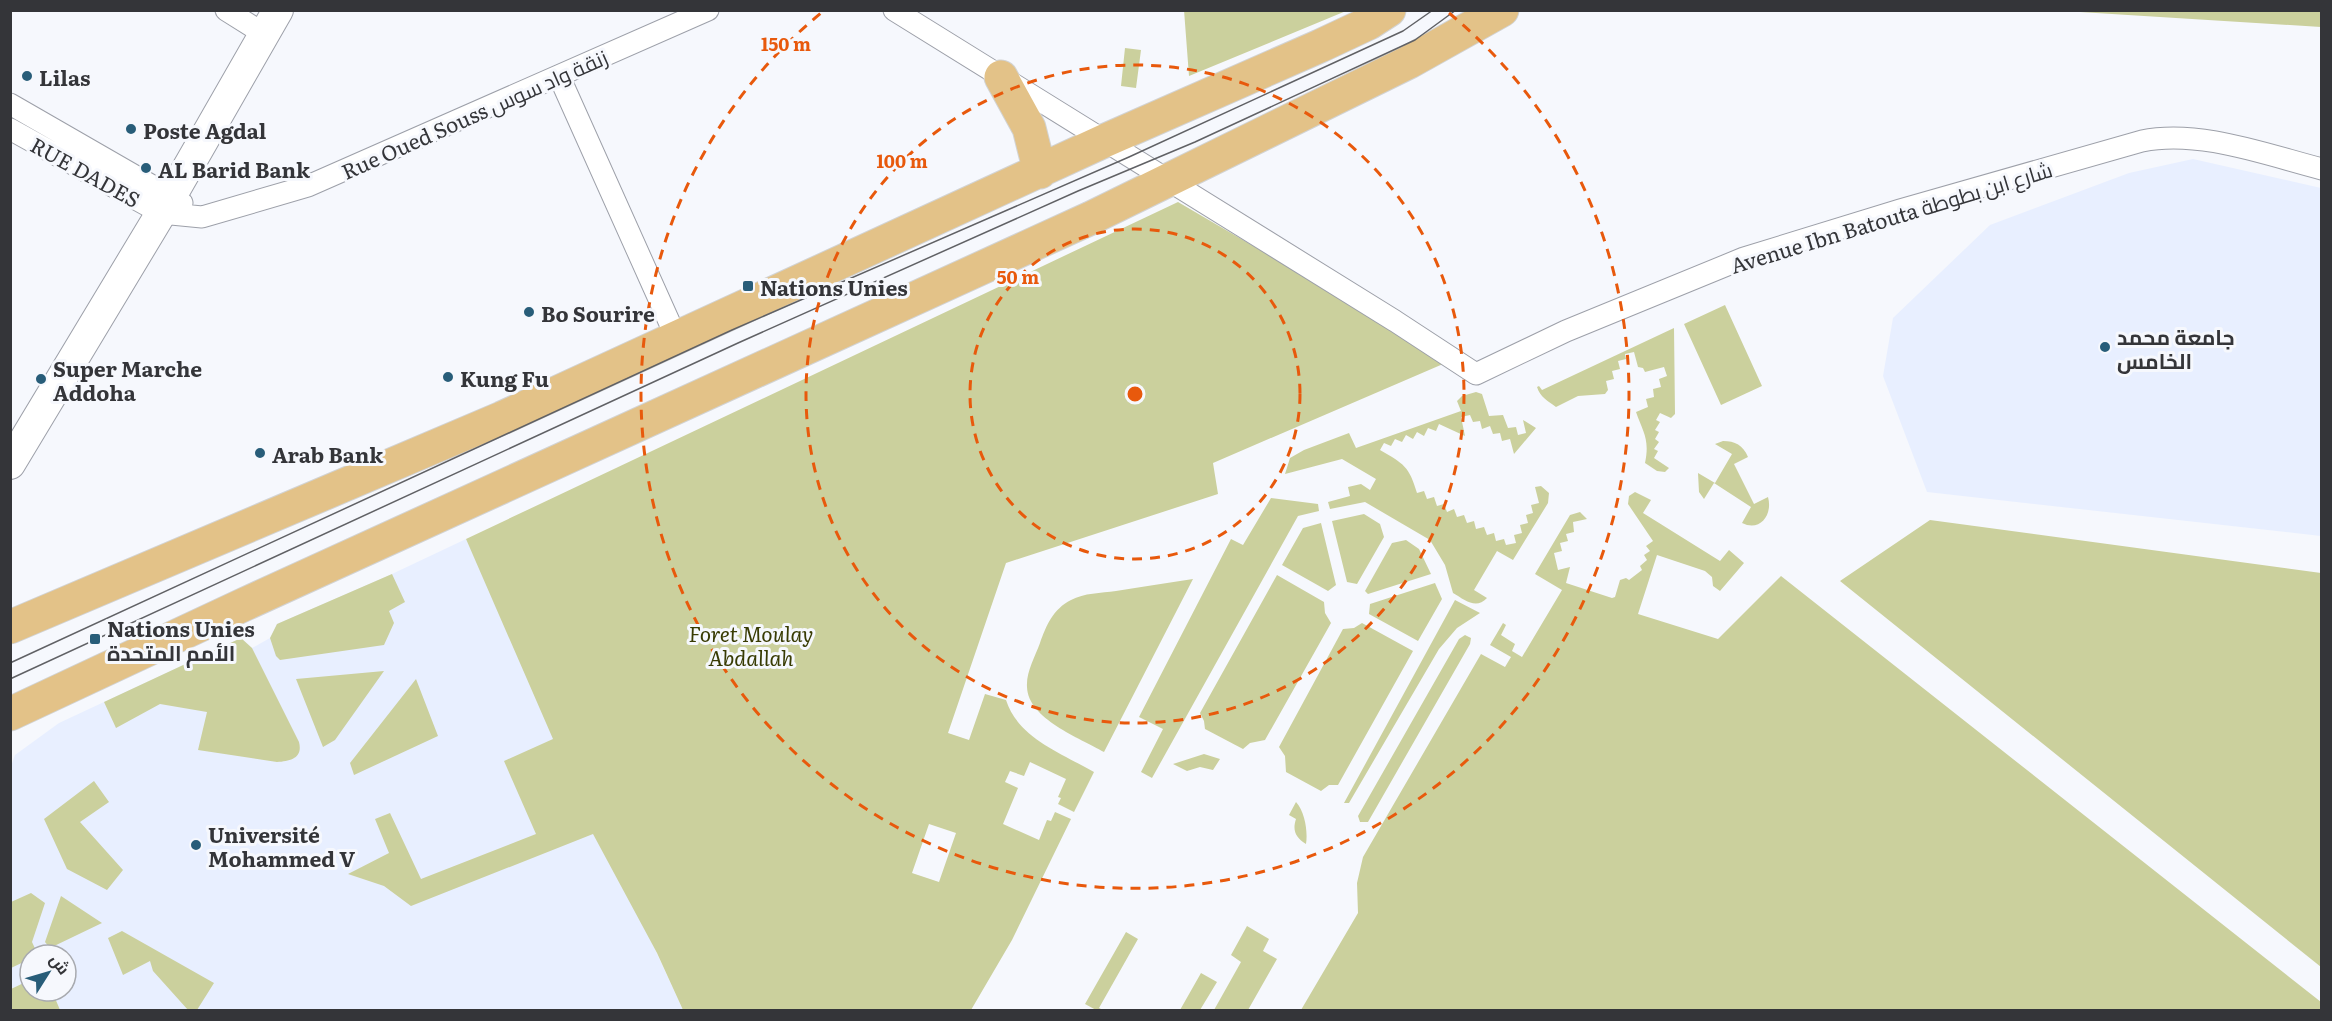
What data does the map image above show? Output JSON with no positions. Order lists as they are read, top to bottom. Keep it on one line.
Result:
{"streets":{"street":["Rue Oued Souss زنقة واد سوس","RUE DADES","Avenue Ibn Batouta شارع ابن بطوطة"]},"crossings":[["Rue Oued Souss زنقة واد سوس","RUE DADES"]],"parks":["Foret Moulay Abdallah"],"places":{"other":["Lilas","Poste Agdal","AL Barid Bank","Bo Sourire","جامعة محمد الخامس","Kung Fu","Super Marche Addoha","Arab Bank","Université Mohammed V"],"transit":["Nations Unies","Nations Unies الأمم المتحدة"]},"north":"top right","rings":["150 m","100 m","50 m"]}
